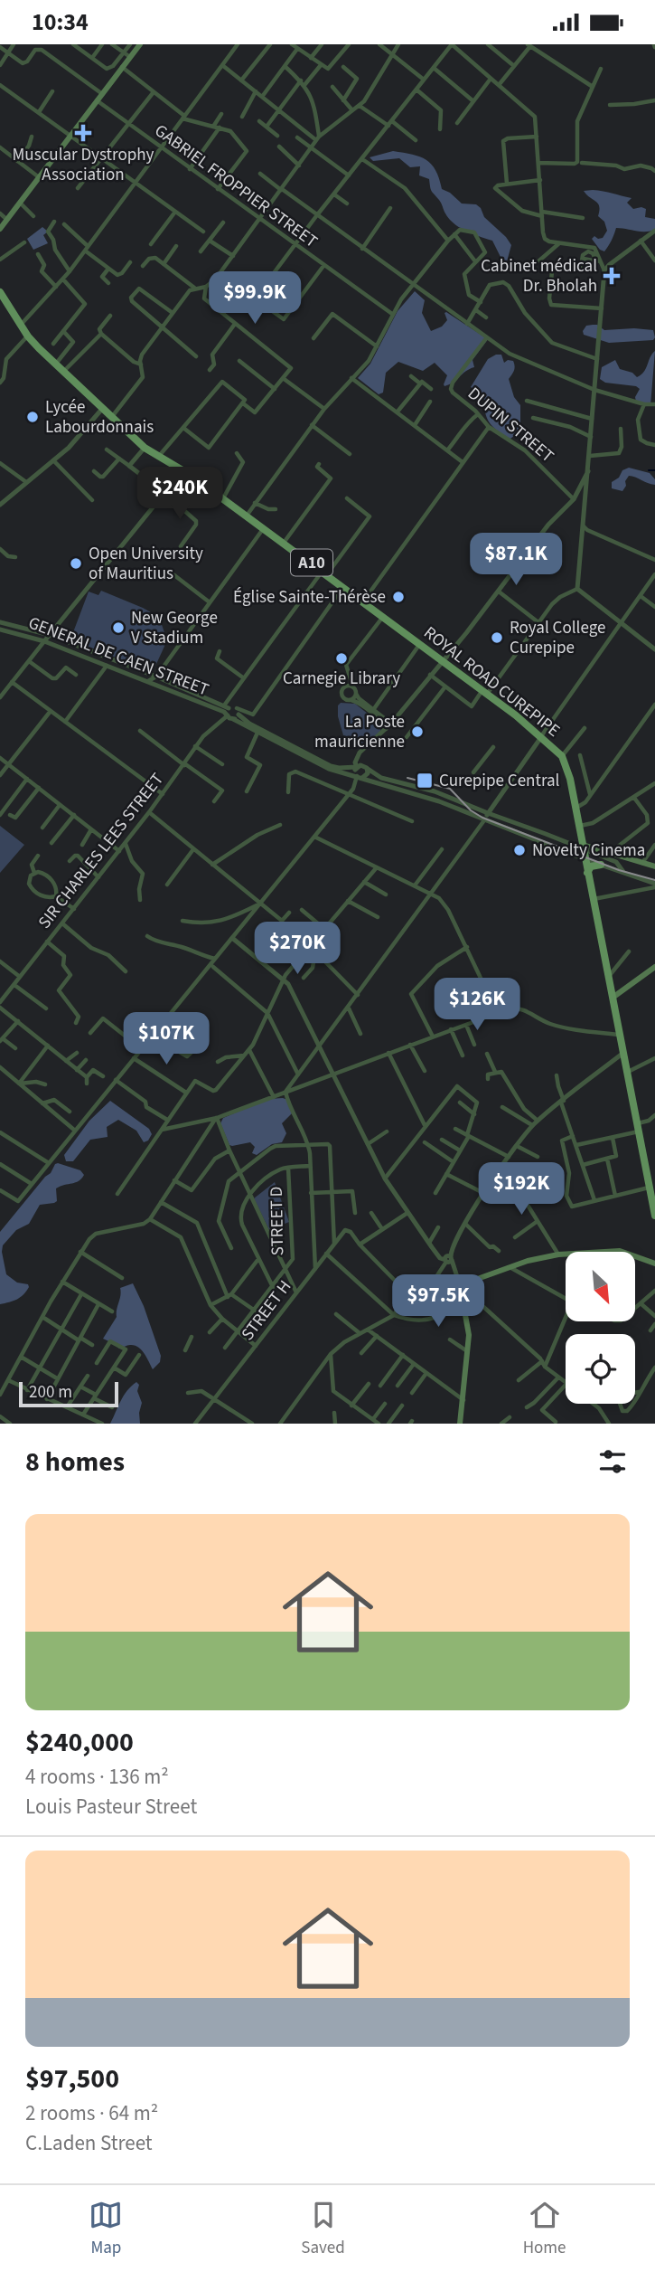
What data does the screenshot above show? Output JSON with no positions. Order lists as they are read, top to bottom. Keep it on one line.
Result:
{"streets":{"main road":["A10","ROYAL ROAD CUREPIPE"],"street":["GABRIEL FROPPIER STREET","DUPIN STREET","GENERAL DE CAEN STREET","SIR CHARLES LEES STREET","STREET D","STREET H"]},"crossings":[["A10","ROYAL ROAD CUREPIPE"],["GENERAL DE CAEN STREET","SIR CHARLES LEES STREET"],["ROYAL ROAD CUREPIPE","SIR CHARLES LEES STREET"]],"places":{"health":["Muscular Dystrophy Association","Cabinet médical Dr. Bholah"],"other":["Lycée Labourdonnais","Open University of Mauritius","Église Sainte-Thérèse","New George V Stadium","Royal College Curepipe","Carnegie Library","La Poste mauricienne","Novelty Cinema"],"transit":["Curepipe Central"]},"scale_bar":"200 m","north":"bottom right","page":{"status":"10:34","price":["$99.9K","$240K","$87.1K","$270K","$126K","$107K","$192K","$97.5K"],"scale":"200 m","heading":"8 homes","list":[{"name":"$240,000","note":"4 rooms · 136 m² · Louis Pasteur Street"},{"name":"$97,500","note":"2 rooms · 64 m² · C.Laden Street"}],"tabs":["Map","Saved","Home"]}}
